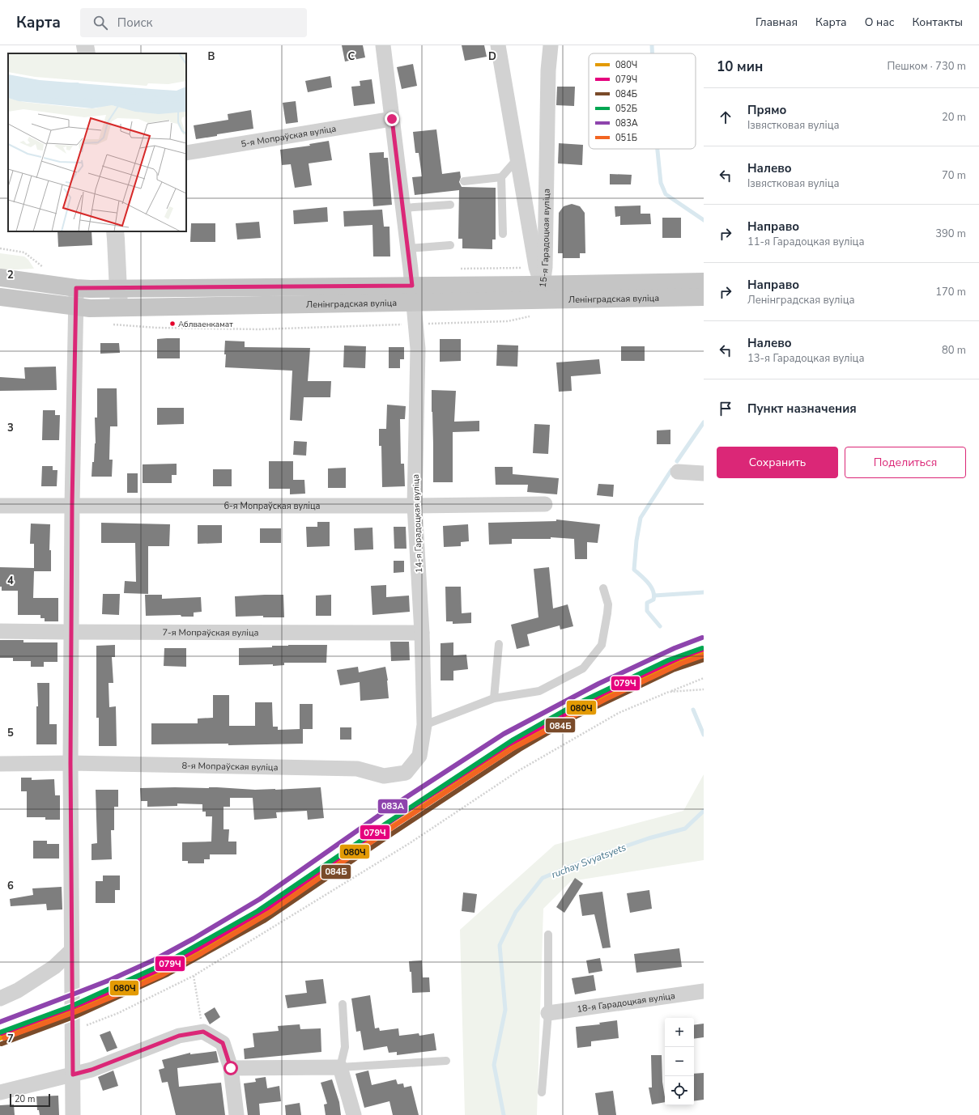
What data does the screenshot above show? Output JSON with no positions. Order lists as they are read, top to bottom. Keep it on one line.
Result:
{"streets":{"main road":["Ленінградская вуліца"],"street":["5-я Мопраўская вуліца","15-я Гарадоцкая вуліца","6-я Мопраўская вуліца","14-я Гарадоцкая вуліца","7-я Мопраўская вуліца","8-я Мопраўская вуліца","18-я Гарадоцкая вуліца"]},"crossings":[["5-я Мопраўская вуліца","14-я Гарадоцкая вуліца"],["15-я Гарадоцкая вуліца","Ленінградская вуліца"],["Ленінградская вуліца","14-я Гарадоцкая вуліца"],["6-я Мопраўская вуліца","14-я Гарадоцкая вуліца"],["14-я Гарадоцкая вуліца","7-я Мопраўская вуліца"],["14-я Гарадоцкая вуліца","8-я Мопраўская вуліца"]],"water":["ruchay Svyatsyets"],"places":["Аблваенкамат"],"lines":["transit line 083А","transit line 052Б","transit line 079Ч","transit line 080Ч","transit line 051Б","transit line 084Б"],"legend":["080Ч","079Ч","084Б","052Б","083А","051Б"],"scale_bar":"20 m","page":{"header":"Карта","search":"Поиск","nav":["Главная","Карта","О нас","Контакты"],"heading":["10 мин","Пешком · 730 m"],"list":[["Прямо","Ізвястковая вуліца","20 m"],["Налево","Ізвястковая вуліца","70 m"],["Направо","11-я Гарадоцкая вуліца","390 m"],["Направо","Ленінградская вуліца","170 m"],["Налево","13-я Гарадоцкая вуліца","80 m"],"Пункт назначения"],"buttons":["Сохранить","Поделиться"],"map_buttons":["+","−"],"scale":"20 m"},"grid":{"columns":["B","C","D"],"rows":["2","3","4","5","6","7"]}}
